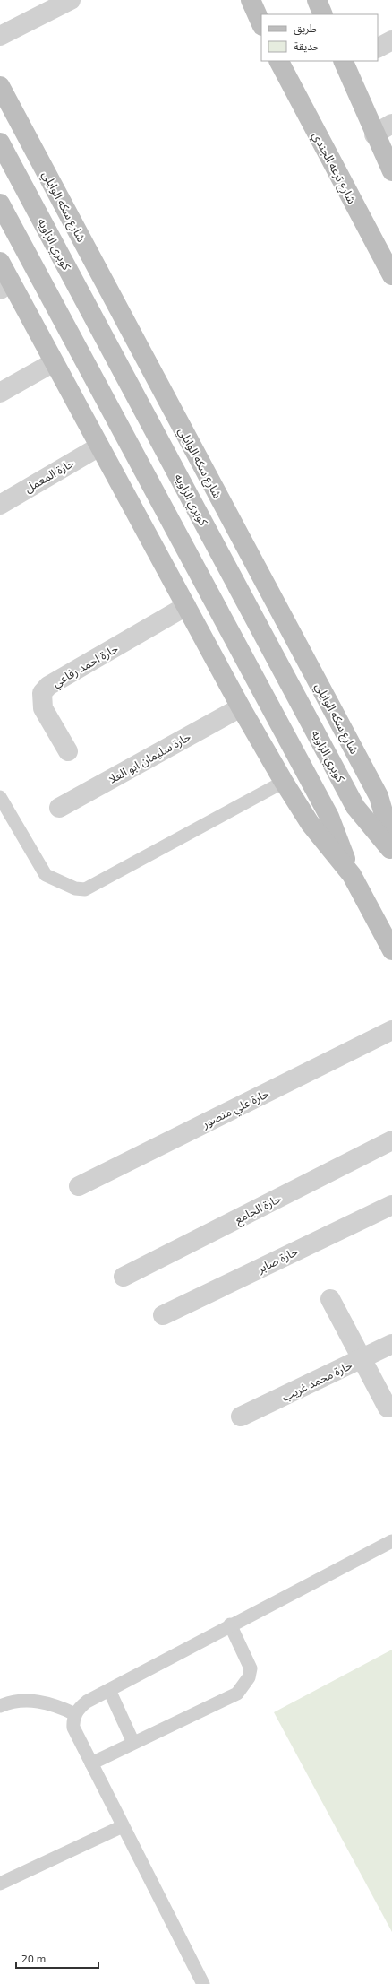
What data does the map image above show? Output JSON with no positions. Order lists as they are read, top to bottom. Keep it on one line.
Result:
{"streets":{"main road":["شارع ترعه الجندي","شارع سكه الوايلي","كوبري الزاويه"],"street":["حارة المعمل","حارة احمد رفاعي","حارة سليمان ابو العلا","حارة علي منصور","حارة الجامع","حارة صابر","حارة محمد غريب"]},"legend":["طريق","حديقة"],"scale_bar":"20 m"}
